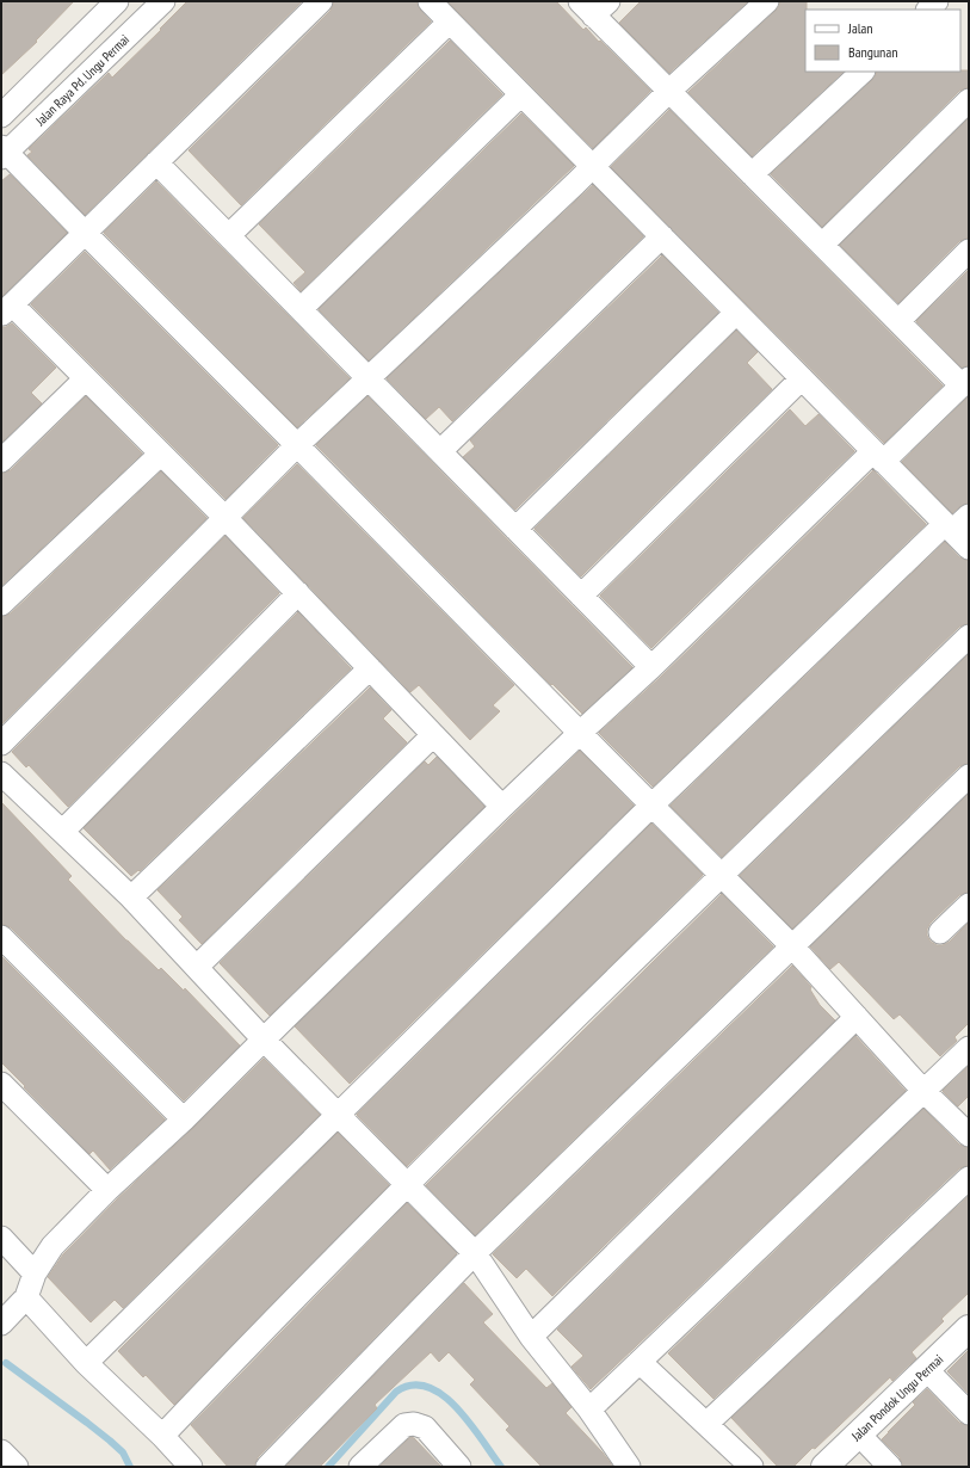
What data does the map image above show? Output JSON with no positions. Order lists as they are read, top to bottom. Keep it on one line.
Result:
{"streets":{"street":["Jalan Raya Pd. Ungu Permai","Jalan Pondok Ungu Permai"]},"legend":["Jalan","Bangunan"]}
